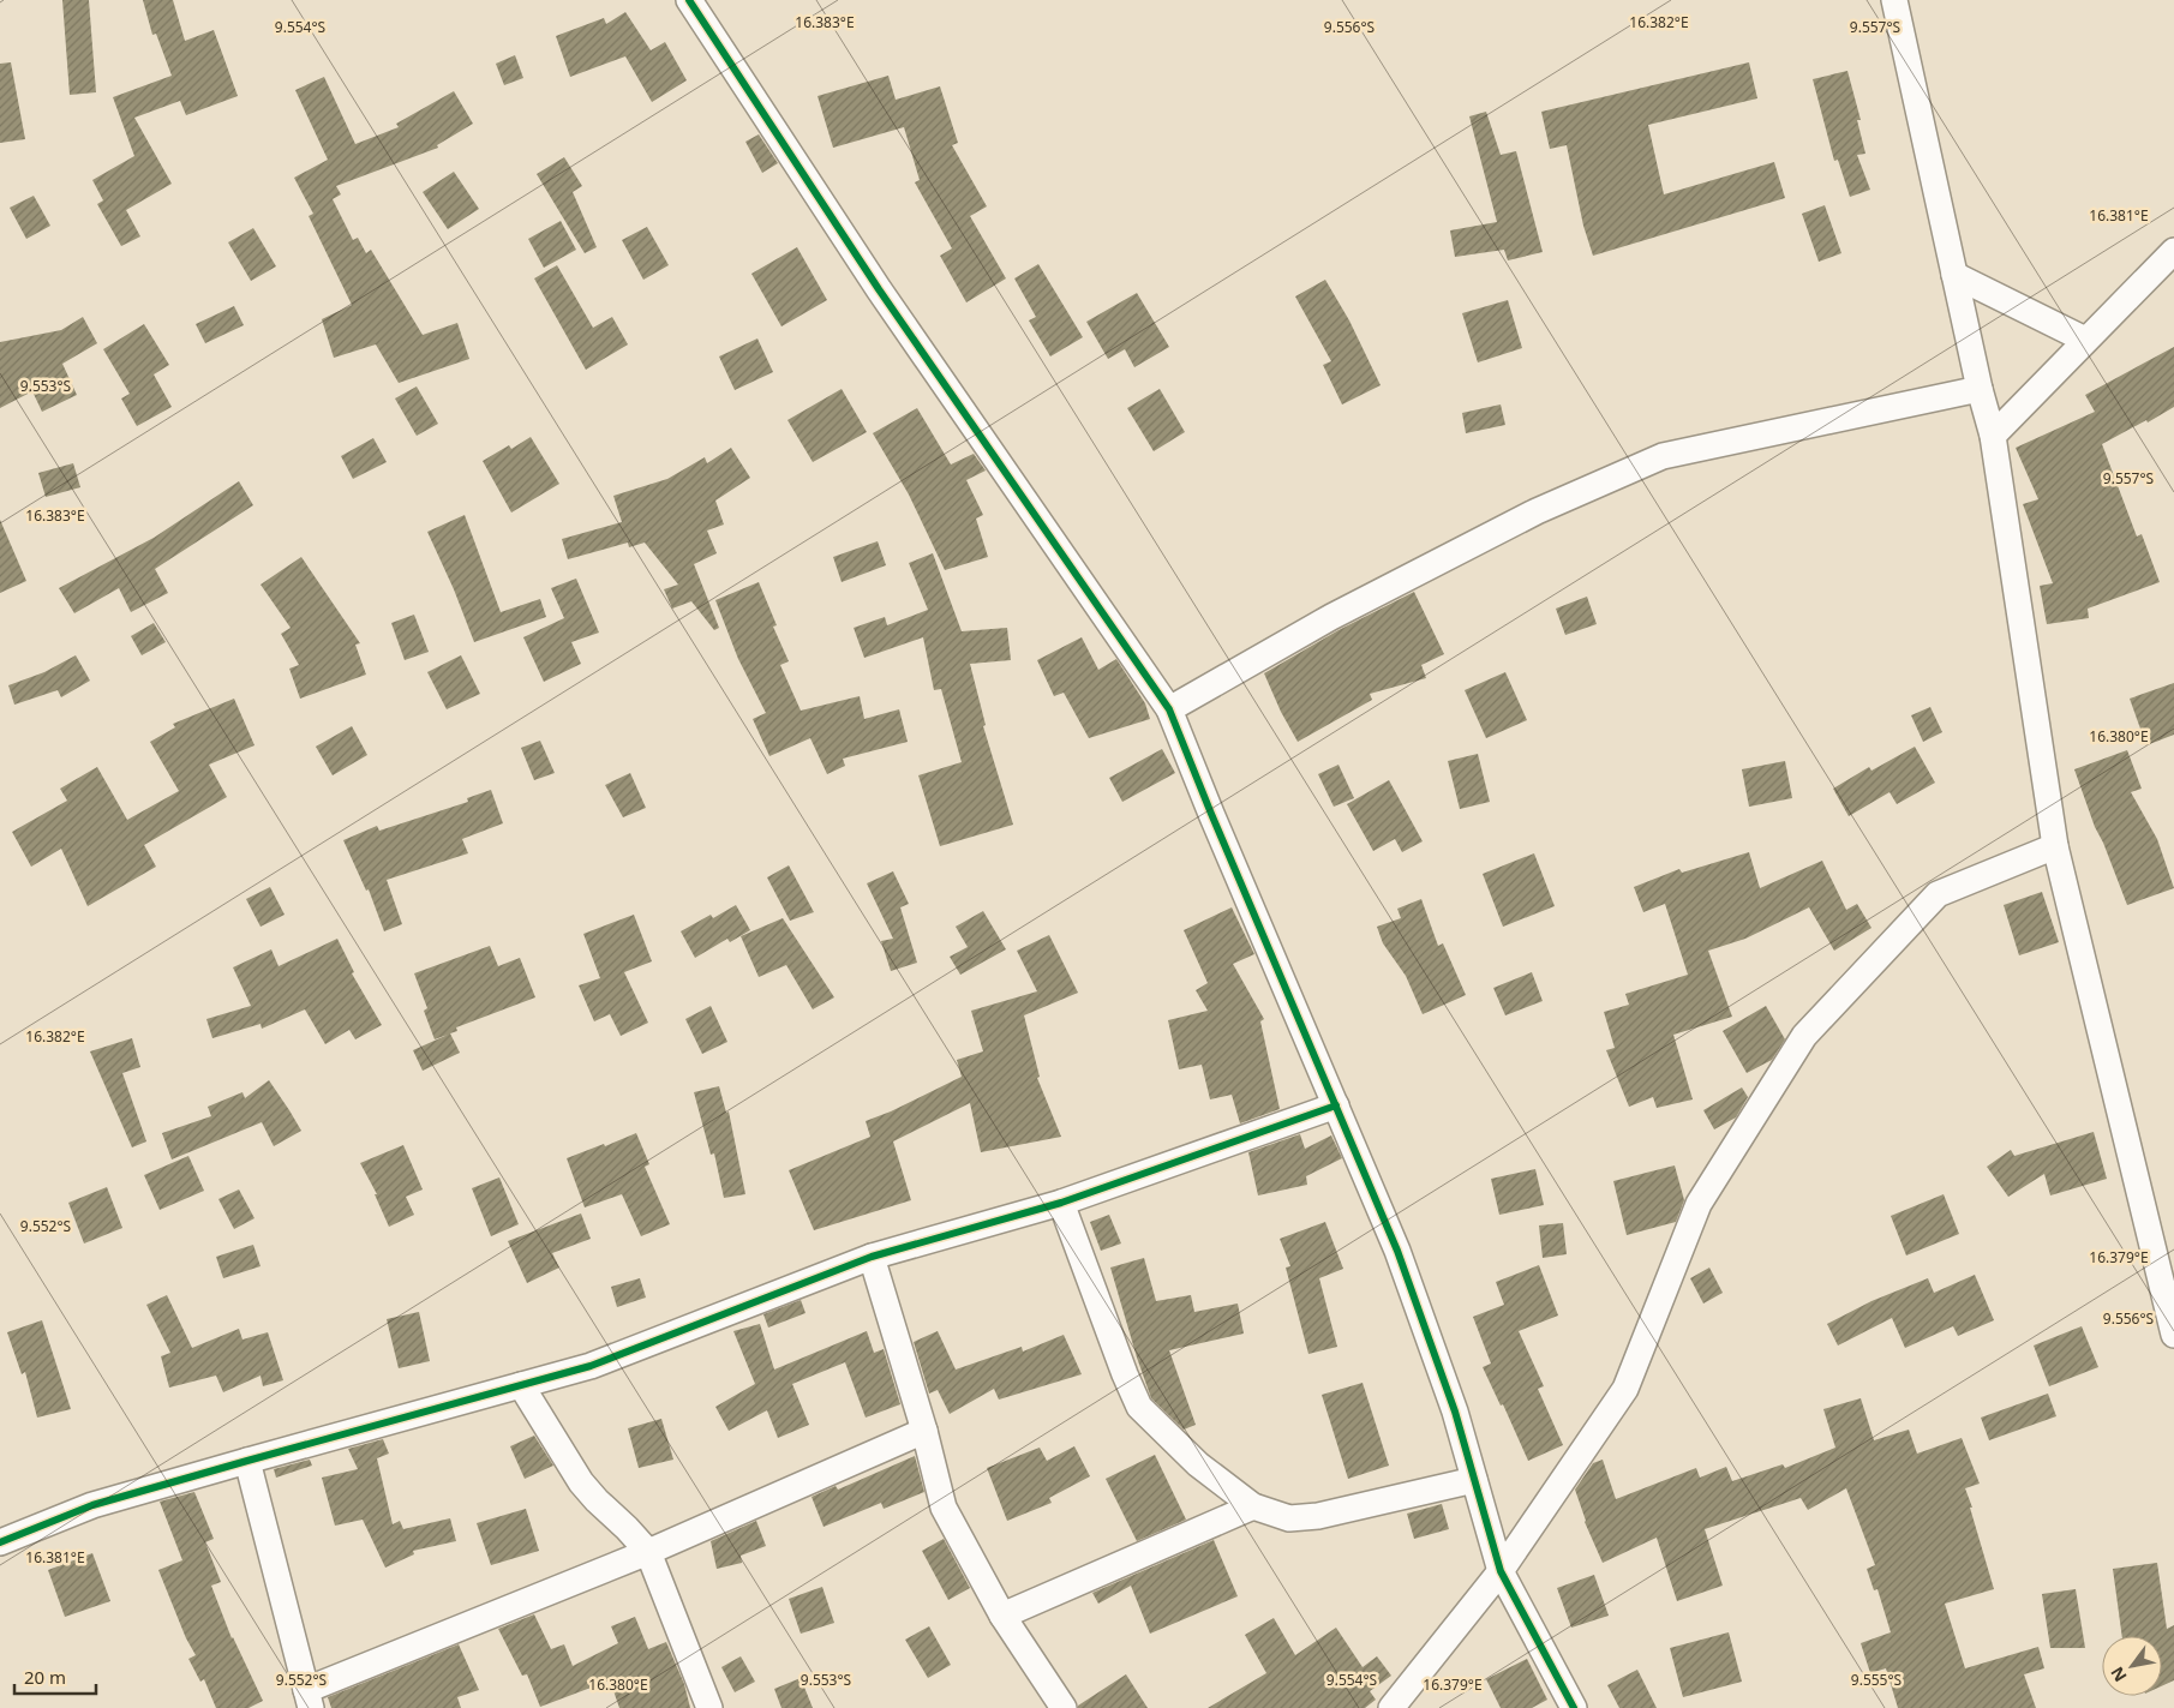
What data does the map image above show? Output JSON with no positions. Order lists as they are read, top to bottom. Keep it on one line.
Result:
{"scale_bar":"20 m","north":"bottom left","coordinates":["16.383°E","16.382°E","9.554°S","9.556°S","9.557°S","16.381°E","9.553°S","16.380°E","9.552°S","16.379°E","9.555°S"]}
